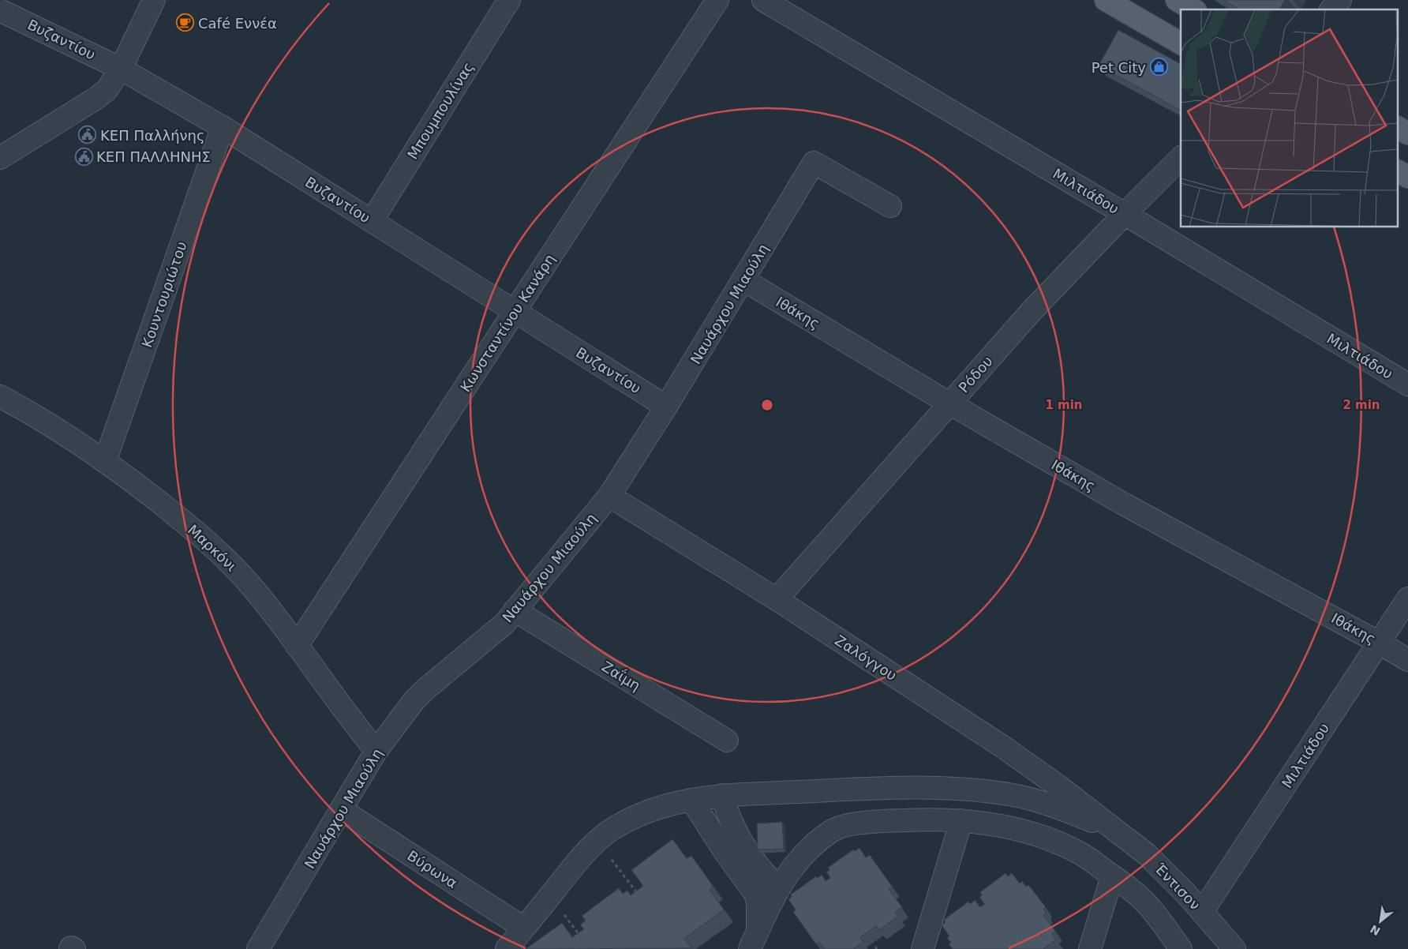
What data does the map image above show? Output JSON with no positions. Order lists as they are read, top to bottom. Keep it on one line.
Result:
{"streets":{"street":["Βυζαντίου","Μπουμπουλίνας","Μιλτιάδου","Κουντουριώτου","Ναυάρχου Μιαούλη","Ιθάκης","Κωνσταντίνου Κανάρη","Ρόδου","Μαρκόνι","Ζαλόγγου","Ζαΐμη","Βύρωνα","Έντισον"]},"crossings":[["Βυζαντίου","Μπουμπουλίνας"],["Βυζαντίου","Κουντουριώτου"],["Βυζαντίου","Ναυάρχου Μιαούλη"],["Βυζαντίου","Κωνσταντίνου Κανάρη"],["Μιλτιάδου","Ιθάκης"],["Μιλτιάδου","Ρόδου"],["Μιλτιάδου","Έντισον"],["Κουντουριώτου","Μαρκόνι"],["Ναυάρχου Μιαούλη","Ιθάκης"],["Ναυάρχου Μιαούλη","Μαρκόνι"],["Ναυάρχου Μιαούλη","Ζαλόγγου"],["Ναυάρχου Μιαούλη","Ζαΐμη"],["Ναυάρχου Μιαούλη","Βύρωνα"],["Ιθάκης","Ρόδου"],["Κωνσταντίνου Κανάρη","Μαρκόνι"],["Ρόδου","Ζαλόγγου"],["Ζαλόγγου","Έντισον"]],"places":{"cafe":["Café Εννέα"],"shop":["Pet City"],"public building":["ΚΕΠ Παλλήνης","ΚΕΠ ΠΑΛΛΗΝΗΣ"]},"north":"bottom left","rings":["1 min","2 min"]}
